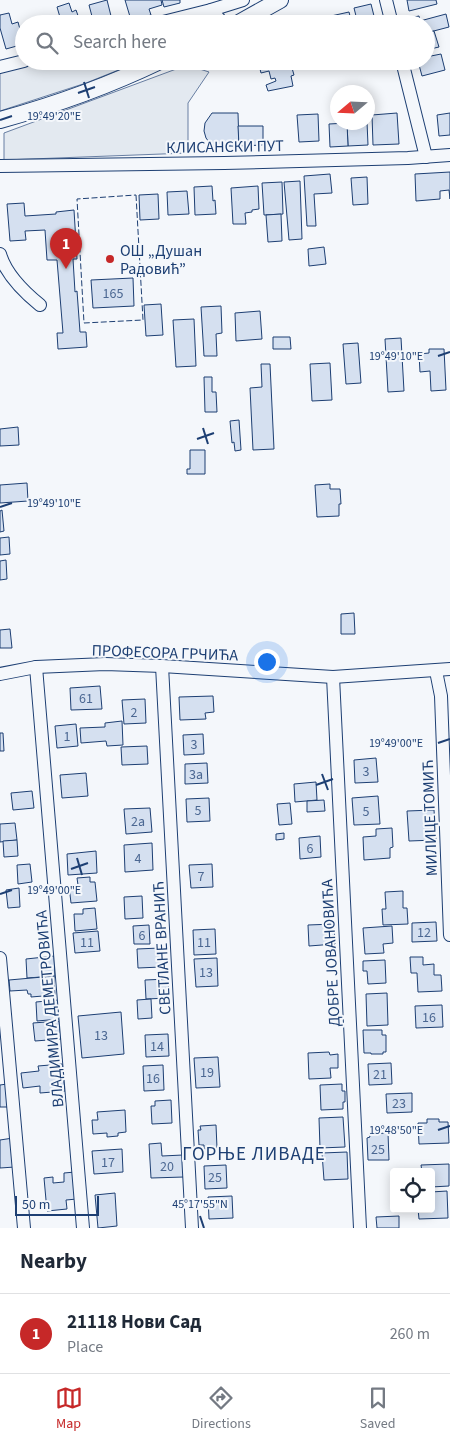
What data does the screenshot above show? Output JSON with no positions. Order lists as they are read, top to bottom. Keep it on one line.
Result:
{"streets":{"street":["КЛИСАНСКИ ПУТ","ПРОФЕСОРА ГРЧИЋА","МИЛИЦЕ ТОМИЋ","СВЕТЛАНЕ ВРАНИЋ","ДОБРЕ ЈОВАНОВИЋА","ВЛАДИМИРА ДЕМЕТРОВИЋА"]},"crossings":[["ПРОФЕСОРА ГРЧИЋА","МИЛИЦЕ ТОМИЋ"],["ПРОФЕСОРА ГРЧИЋА","СВЕТЛАНЕ ВРАНИЋ"],["ПРОФЕСОРА ГРЧИЋА","ДОБРЕ ЈОВАНОВИЋА"],["ПРОФЕСОРА ГРЧИЋА","ВЛАДИМИРА ДЕМЕТРОВИЋА"]],"districts":["ГОРЊЕ ЛИВАДЕ"],"places":["ОШ „Душан Радовић”"],"house_numbers":["165","61","2","1","3","3","3a","5","5","2a","6","4","7","12","6","11","11","13","16","13","14","19","21","16","23","25","17","20","25"],"scale_bar":"50 m","north":"left","page":{"search":"Search here","pins":"1","scale":"50 m","heading":"Nearby","list":[{"mark":"1","name":"21118 Нови Сад","note":"Place","value":"260 m"}],"nav":["Map","Directions","Saved"]},"coordinates":["19°49'20\"E","19°49'10\"E","19°49'00\"E","19°48'50\"E","45°17'55\"N"]}
